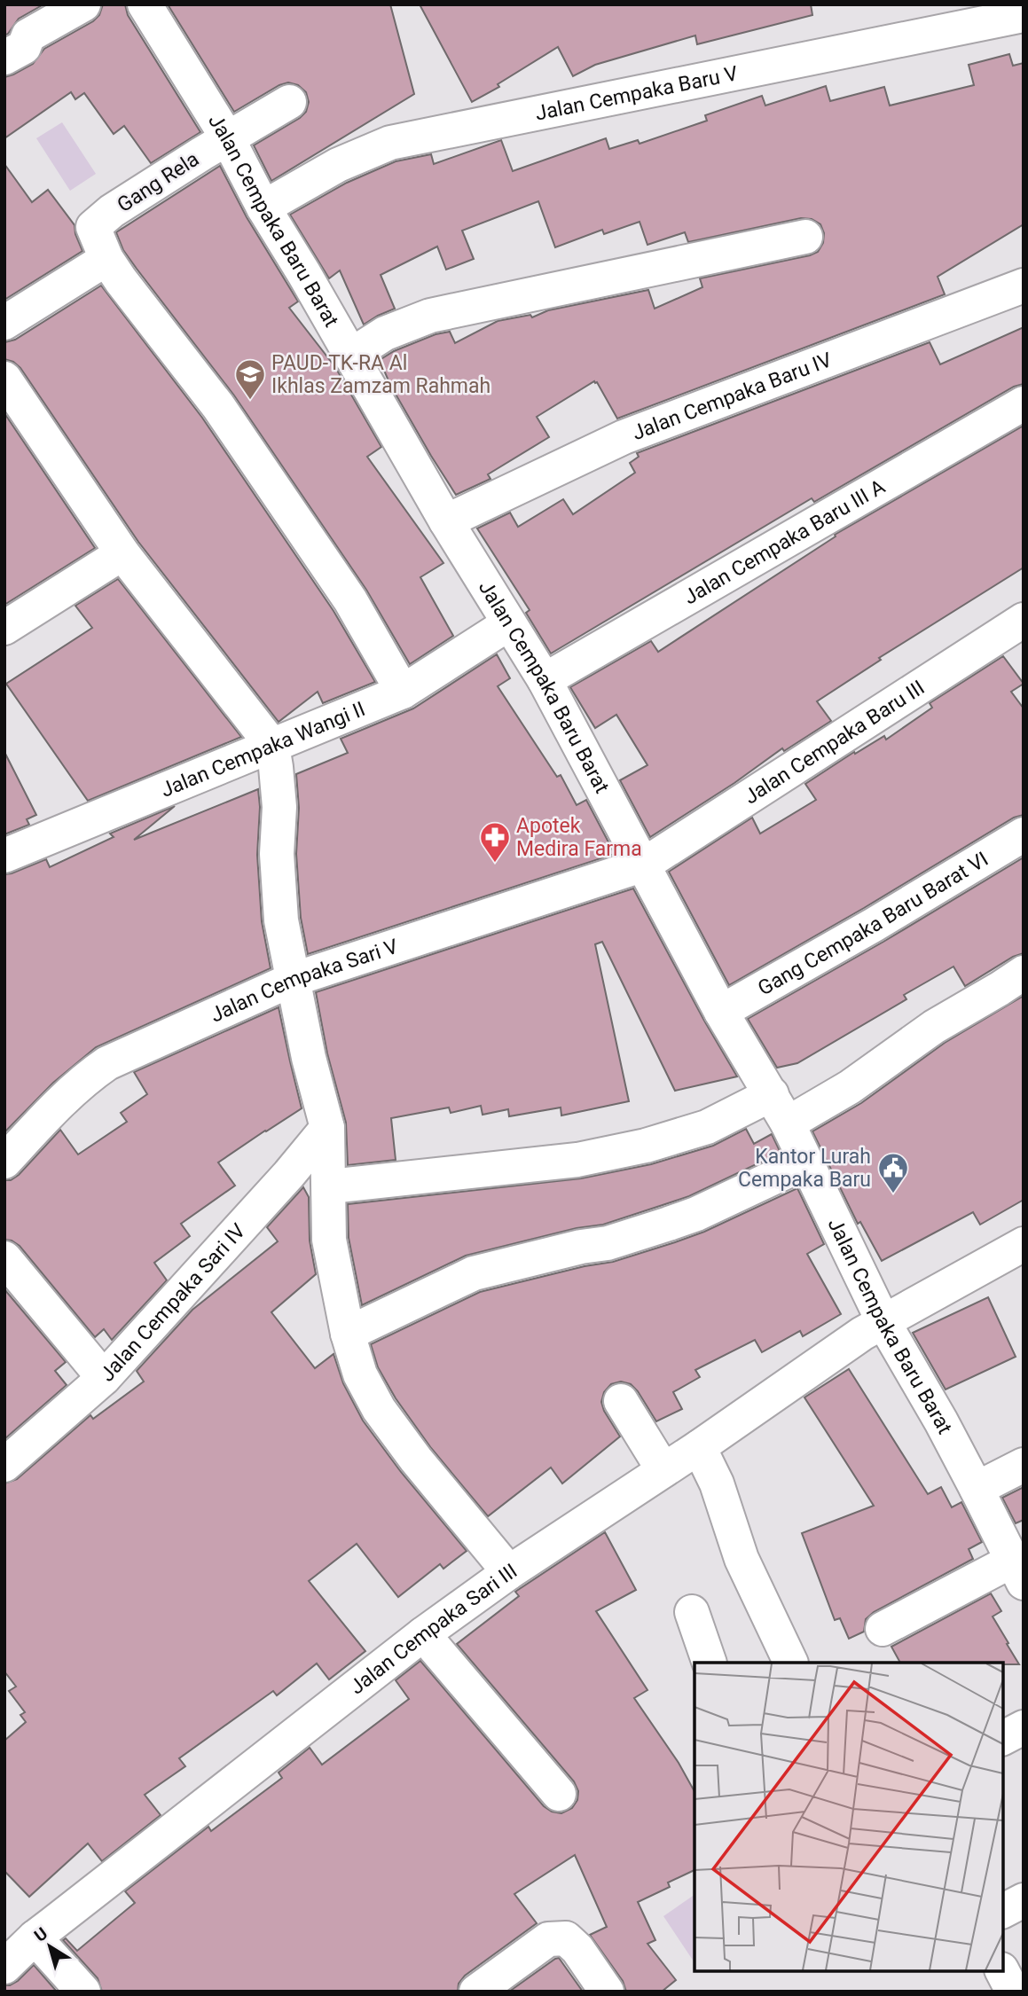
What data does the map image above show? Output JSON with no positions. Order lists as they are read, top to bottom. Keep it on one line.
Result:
{"streets":{"street":["Jalan Cempaka Baru V","Gang Rela","Jalan Cempaka Baru Barat","Jalan Cempaka Baru IV","Jalan Cempaka Baru III A","Jalan Cempaka Baru III","Jalan Cempaka Wangi II","Gang Cempaka Baru Barat VI","Jalan Cempaka Sari V","Jalan Cempaka Sari IV","Jalan Cempaka Sari III"]},"crossings":[["Jalan Cempaka Baru V","Jalan Cempaka Baru Barat"],["Gang Rela","Jalan Cempaka Baru Barat"],["Jalan Cempaka Baru Barat","Jalan Cempaka Baru IV"],["Jalan Cempaka Baru Barat","Jalan Cempaka Baru III A"],["Jalan Cempaka Baru Barat","Jalan Cempaka Baru III"],["Jalan Cempaka Baru Barat","Jalan Cempaka Wangi II"],["Jalan Cempaka Baru Barat","Gang Cempaka Baru Barat VI"],["Jalan Cempaka Baru Barat","Jalan Cempaka Sari V"],["Jalan Cempaka Baru Barat","Jalan Cempaka Sari III"],["Jalan Cempaka Baru III","Jalan Cempaka Sari V"]],"places":{"school or university":["PAUD-TK-RA Al Ikhlas Zamzam Rahmah"],"pharmacy":["Apotek Medira Farma"],"public building":["Kantor Lurah Cempaka Baru"]},"north":"top left"}
